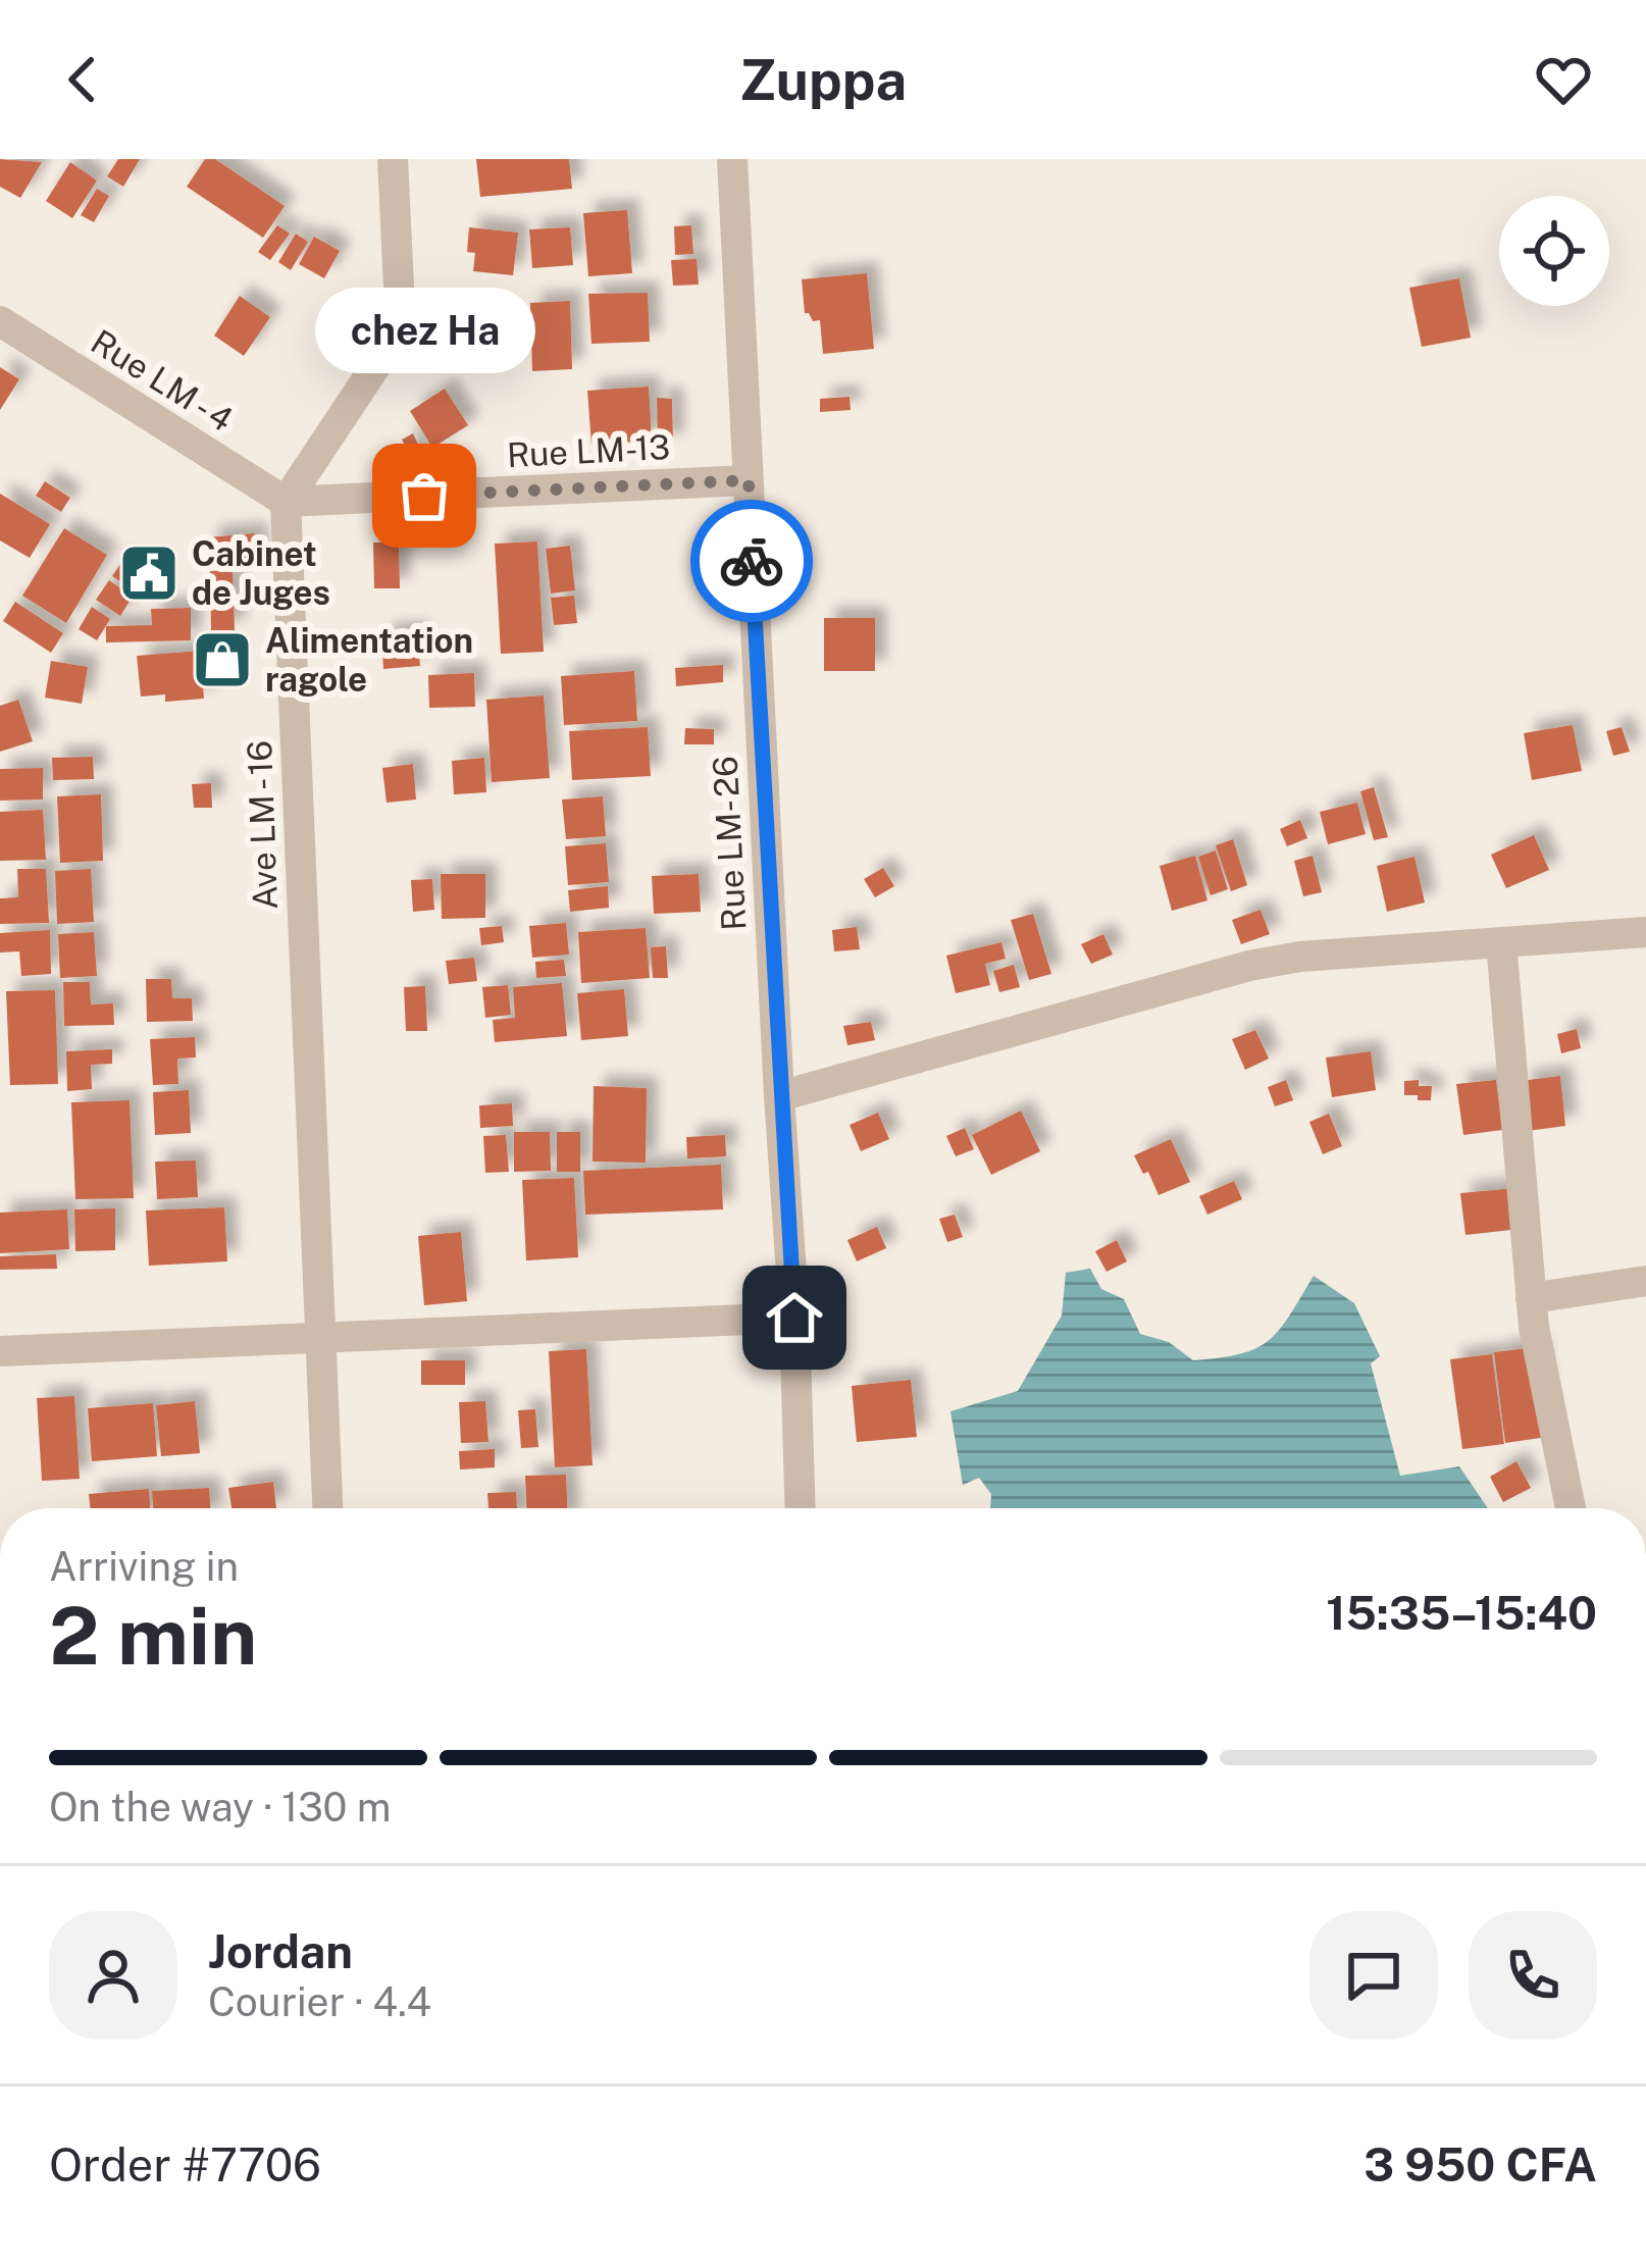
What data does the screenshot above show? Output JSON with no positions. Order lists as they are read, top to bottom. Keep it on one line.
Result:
{"streets":{"street":["Rue LM - 4","Rue LM-13","Ave LM - 16","Rue LM- 26"]},"crossings":[["Rue LM - 4","Rue LM-13"],["Rue LM - 4","Ave LM - 16"],["Rue LM-13","Ave LM - 16"],["Rue LM-13","Rue LM- 26"]],"places":{"other":["chez Ha"],"public building":["Cabinet de Juges"],"shop":["Alimentation ragole"]},"page":{"header":"Zuppa","bubble":"chez Ha","heading":["2 min","Arriving in","15:35–15:40"],"panel":["Jordan","Courier · 4.4","Order #7706","3 950 CFA"],"bar":"On the way · 130 m"}}
